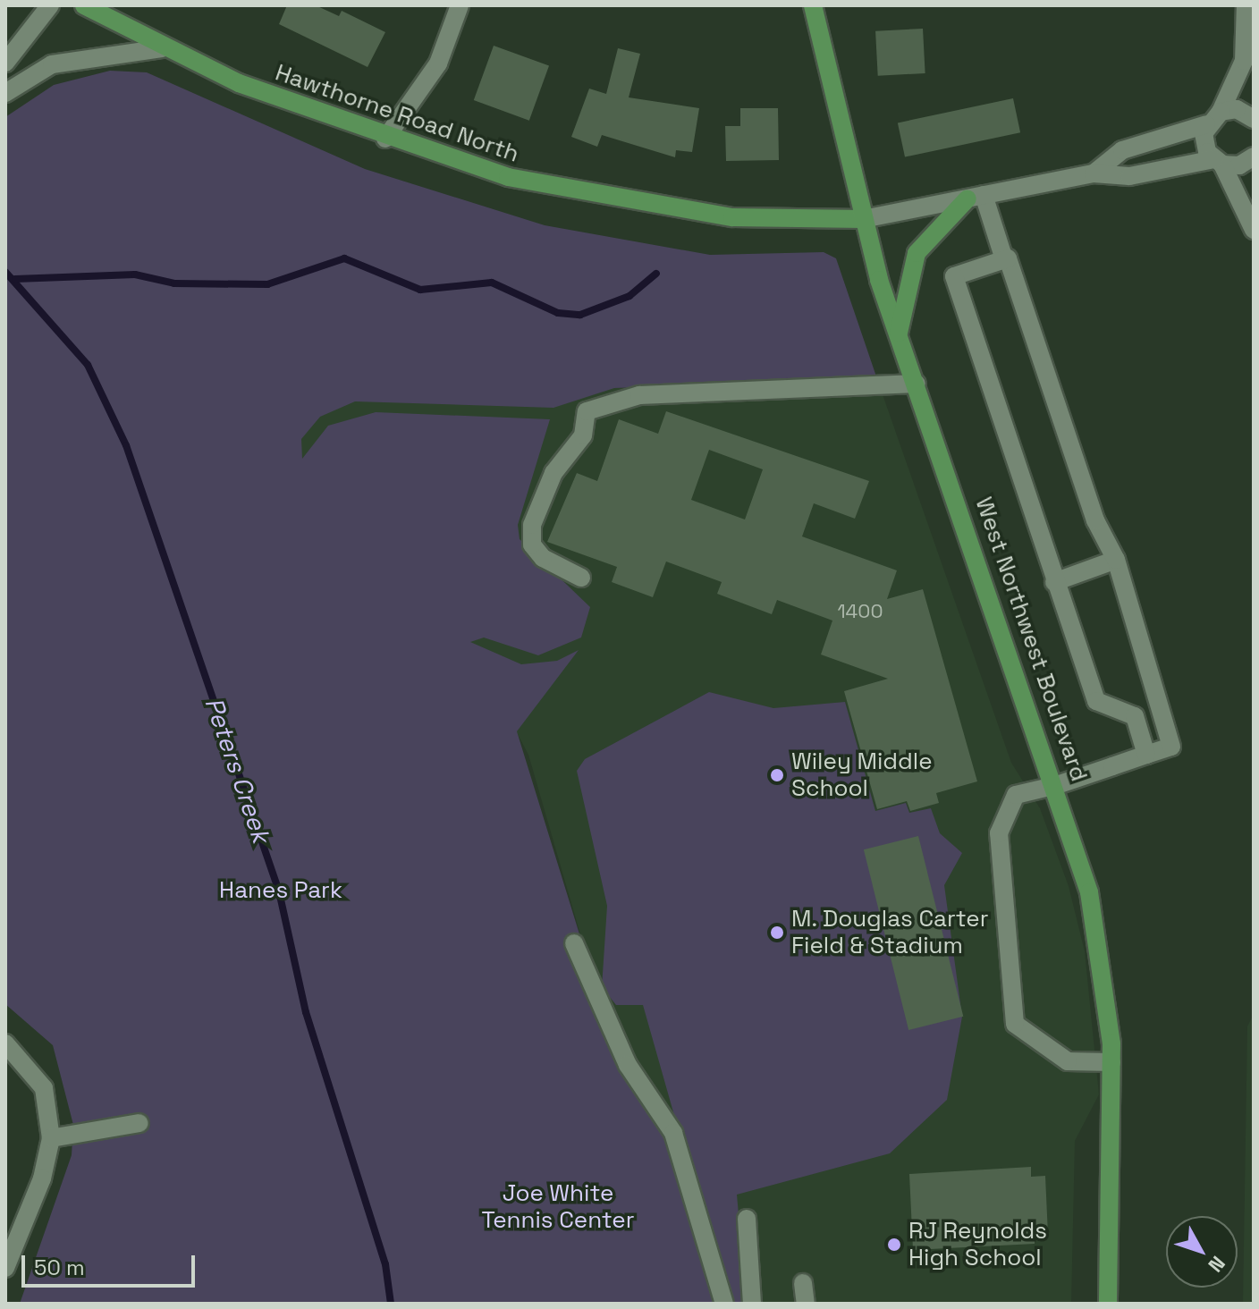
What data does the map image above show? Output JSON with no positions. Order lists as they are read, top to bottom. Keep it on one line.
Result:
{"streets":{"main road":["Hawthorne Road North","West Northwest Boulevard"]},"crossings":[["Hawthorne Road North","West Northwest Boulevard"]],"water":["Peters Creek"],"parks":["Hanes Park","Joe White Tennis Center"],"places":["Wiley Middle School","M. Douglas Carter Field & Stadium","RJ Reynolds High School"],"house_numbers":["1400"],"scale_bar":"50 m","north":"bottom right"}
